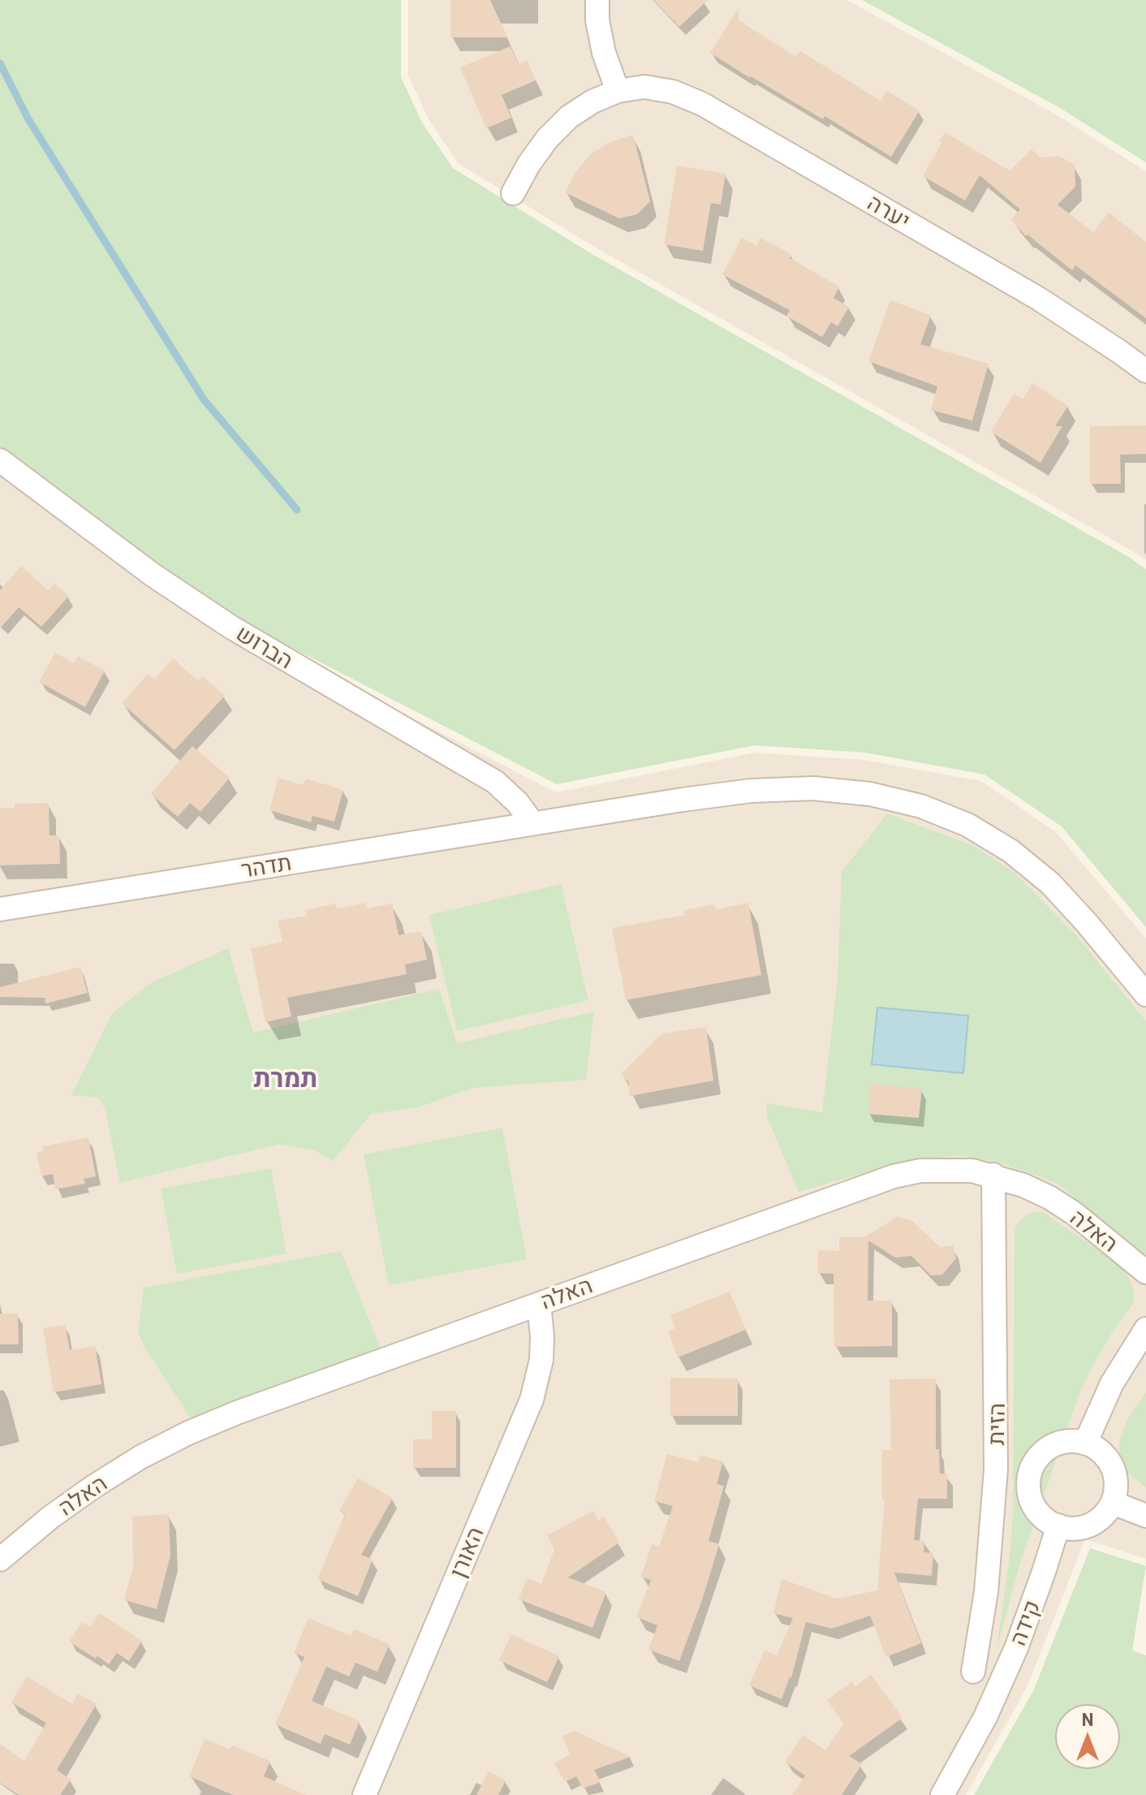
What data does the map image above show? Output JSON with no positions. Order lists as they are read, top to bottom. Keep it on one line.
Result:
{"streets":{"street":["יערה","הברוש","תדהר","האלה","הזית","האורן","קידה"]},"crossings":[["הברוש","תדהר"],["האלה","הזית"],["האלה","האורן"]],"districts":["תמרת"],"north":"top"}
